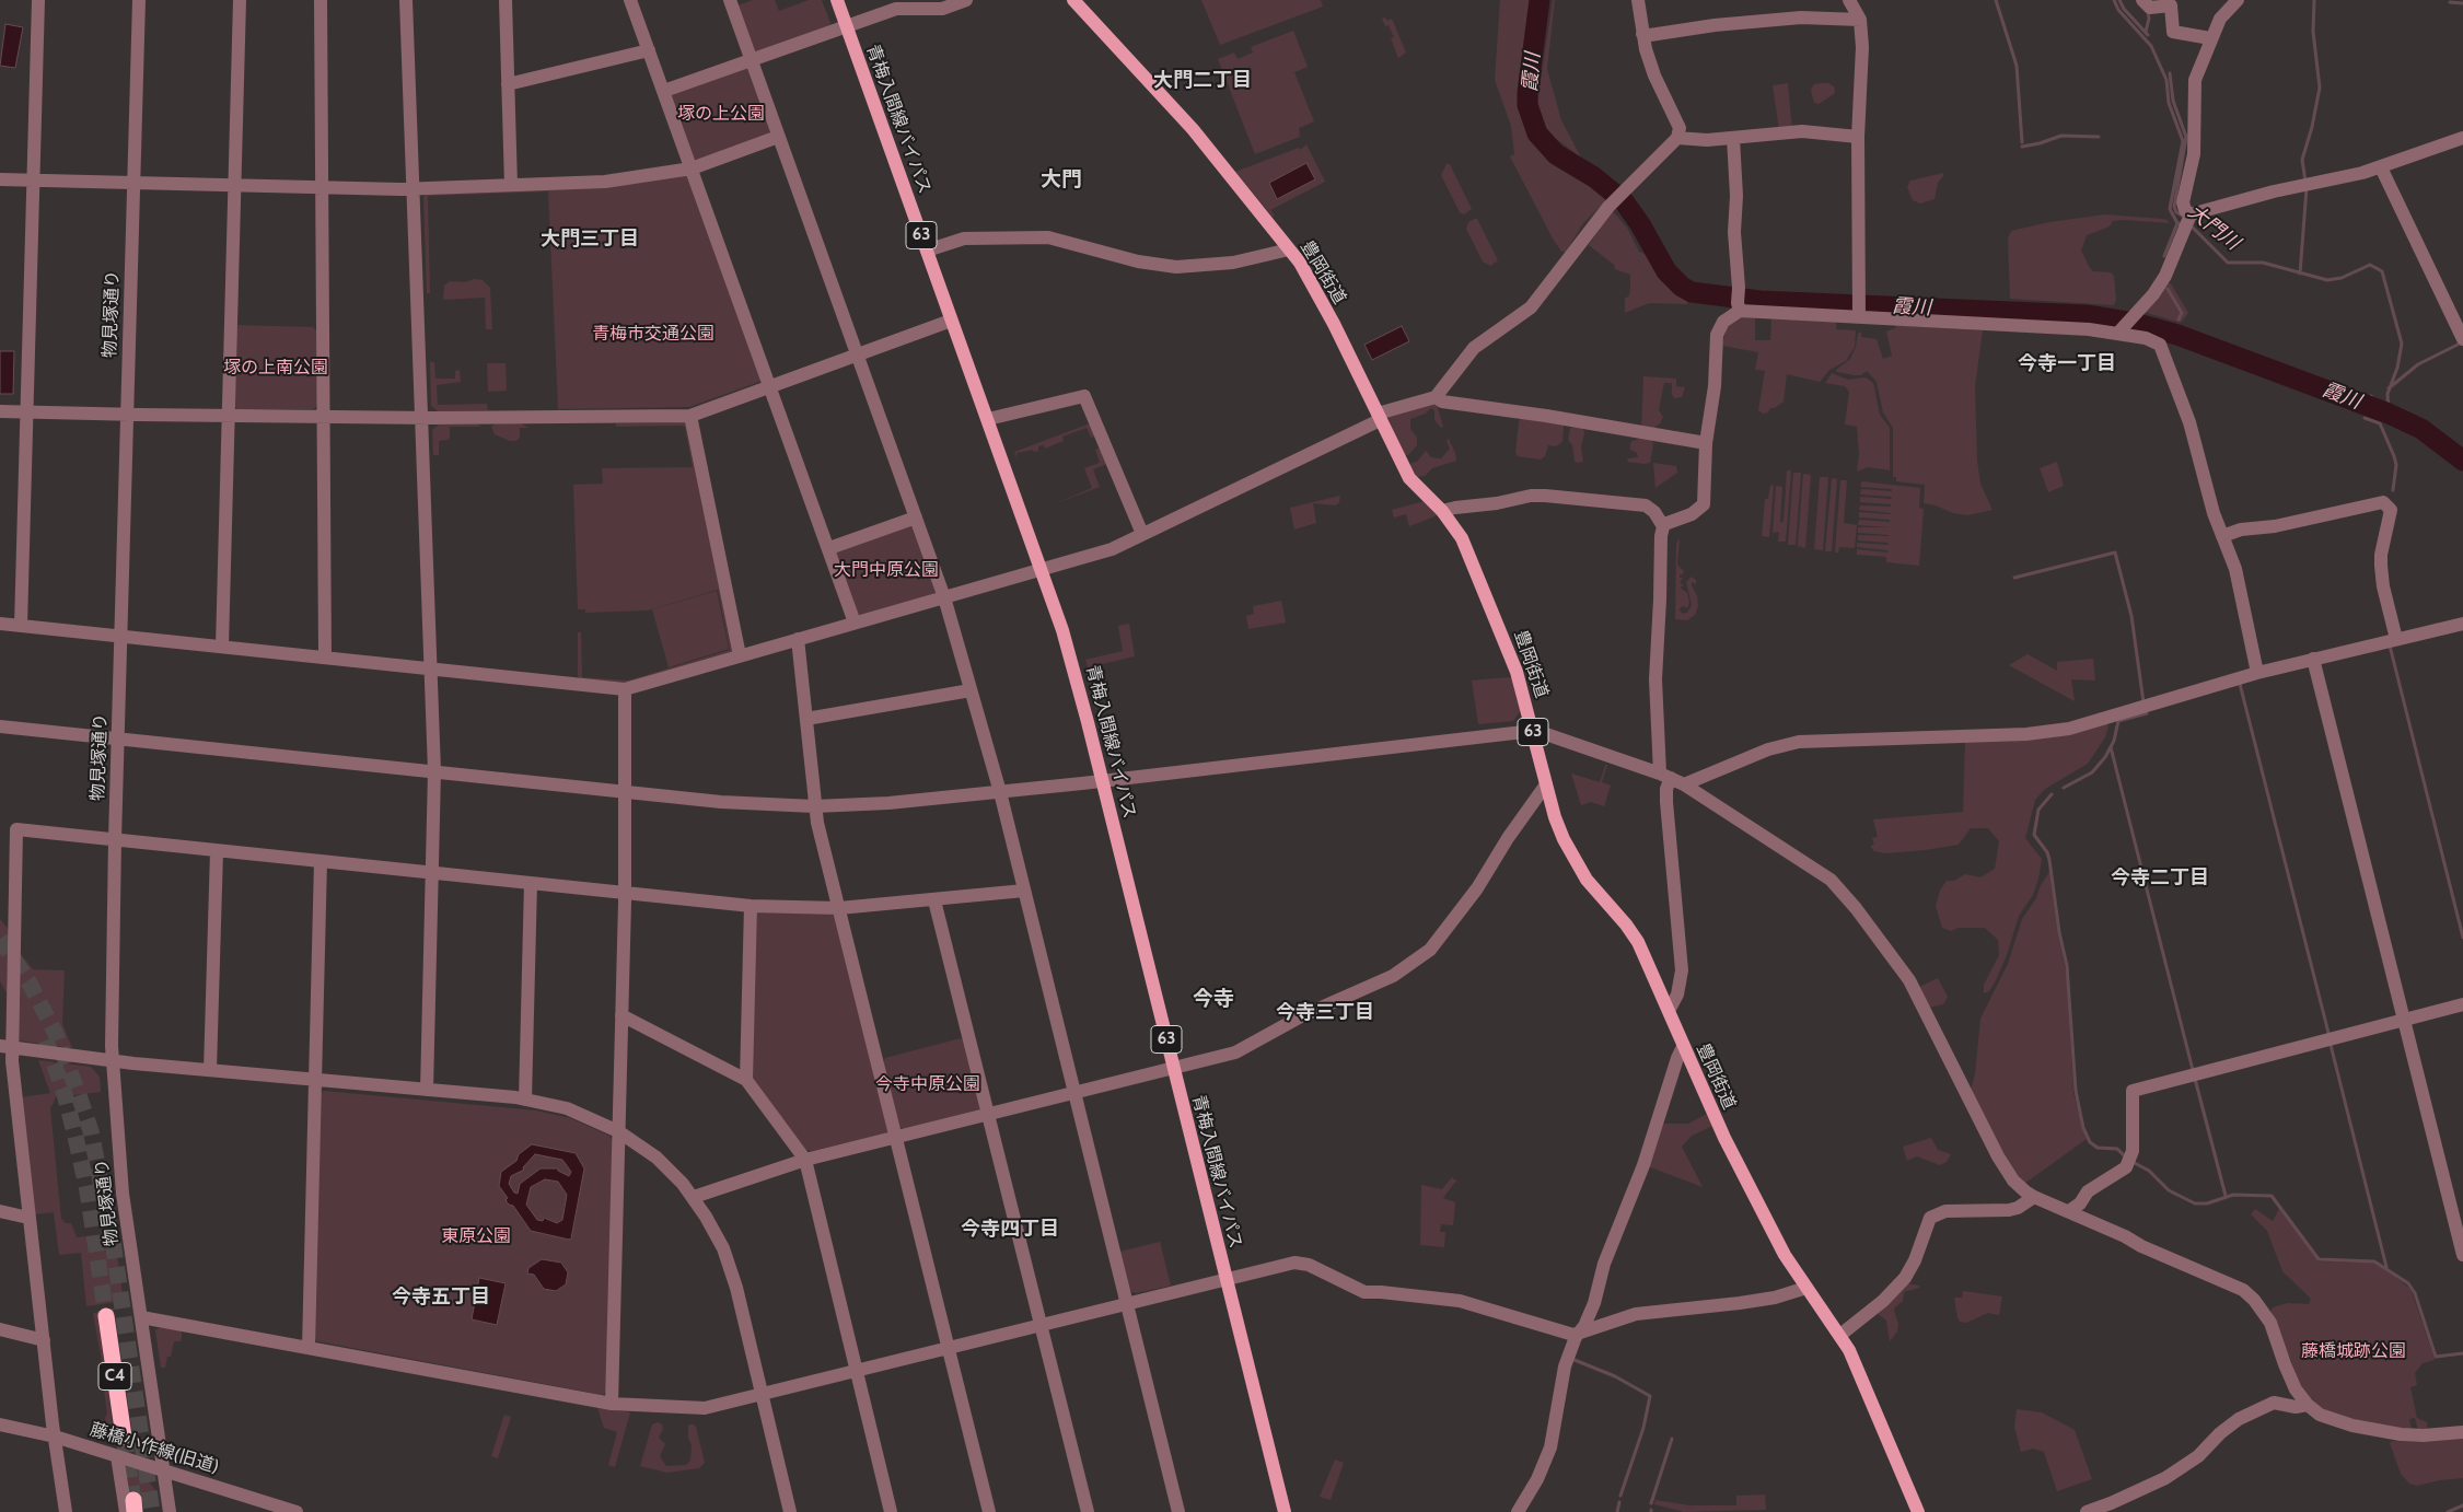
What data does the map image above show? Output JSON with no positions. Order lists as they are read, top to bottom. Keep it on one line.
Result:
{"streets":{"highway":["C4"],"main road":["青梅入間線バイパス","63","豊岡街道"],"street":["物見塚通り","藤橋小作線(旧道)"]},"crossings":[["物見塚通り","藤橋小作線(旧道)"]],"districts":["大門二丁目","大門","大門三丁目","今寺一丁目","今寺二丁目","今寺","今寺三丁目","今寺四丁目","今寺五丁目"],"water":["霞川","大門川"],"parks":["塚の上公園","青梅市交通公園","塚の上南公園","大門中原公園","今寺中原公園","東原公園","藤橋城跡公園"]}
